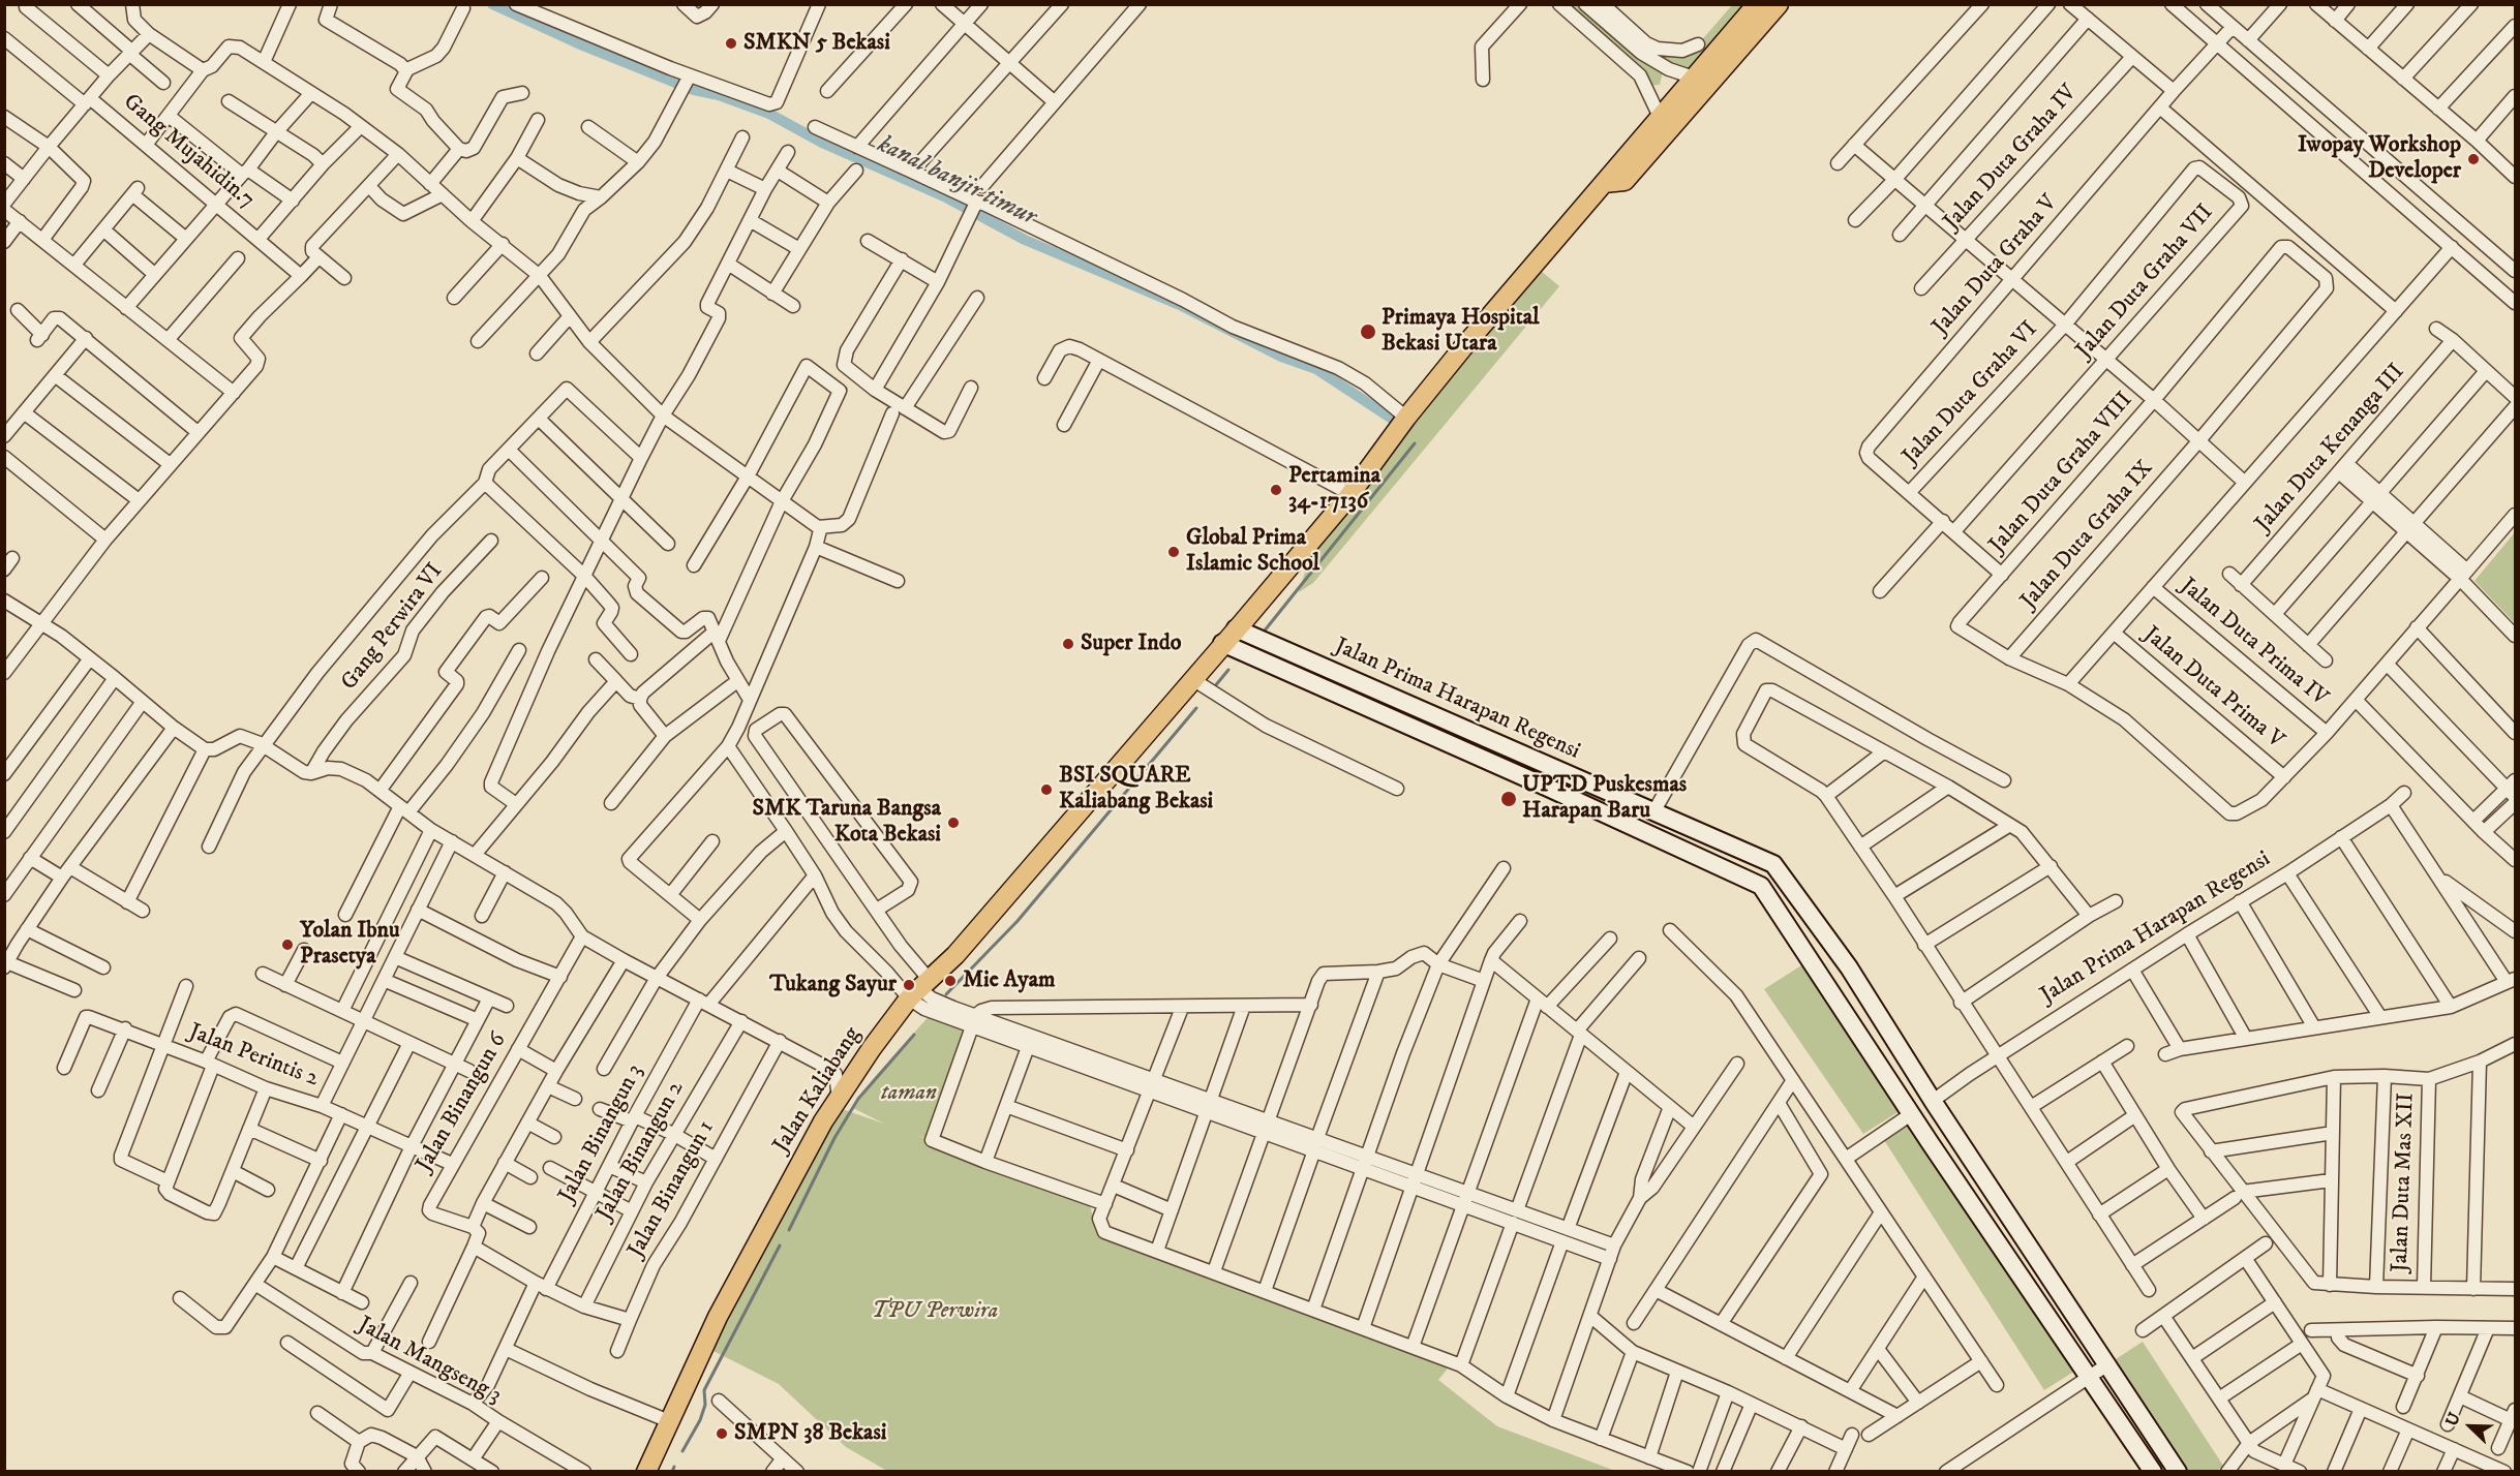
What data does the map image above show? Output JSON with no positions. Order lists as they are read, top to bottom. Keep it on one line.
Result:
{"streets":{"main road":["Jalan Kaliabang"],"street":["Gang Mujahidin.7","Jalan Duta Graha IV","Jalan Duta Graha V","Jalan Duta Graha VII","Jalan Duta Graha VI","Jalan Duta Kenanga III","Jalan Duta Graha VIII","Jalan Duta Graha IX","Gang Perwira VI","Jalan Duta Prima IV","Jalan Duta Prima V","Jalan Prima Harapan Regensi","Jalan Perintis 2","Jalan Binangun 6","Jalan Binangun 3","Jalan Binangun 2","Jalan Duta Mas XII","Jalan Binangun 1","Jalan Mangseng 3"]},"crossings":[["Jalan Duta Graha V","Jalan Duta Graha VI"],["Jalan Duta Graha VII","Jalan Duta Graha VI"],["Jalan Duta Graha VIII","Jalan Duta Graha IX"],["Jalan Prima Harapan Regensi","Jalan Kaliabang"],["Jalan Binangun 3","Jalan Mangseng 3"]],"water":["kanal banjir timur"],"parks":["taman","TPU Perwira"],"places":["SMKN 5 Bekasi","Iwopay Workshop Developer","Primaya Hospital Bekasi Utara","Pertamina 34-17136","Global Prima Islamic School","Super Indo","BSI SQUARE Kaliabang Bekasi","UPTD Puskesmas Harapan Baru","SMK Taruna Bangsa Kota Bekasi","Yolan Ibnu Prasetya","Mie Ayam","Tukang Sayur","SMPN 38 Bekasi"],"north":"top left"}
